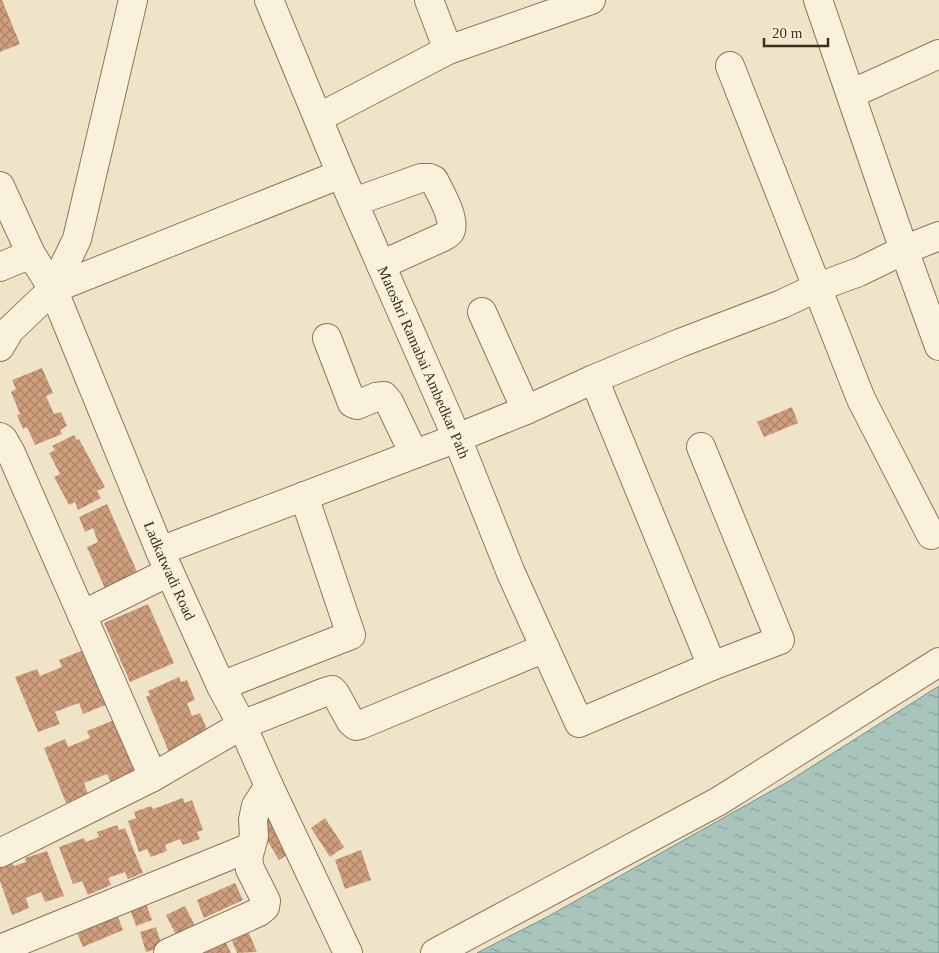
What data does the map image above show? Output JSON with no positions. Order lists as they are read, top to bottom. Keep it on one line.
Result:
{"streets":{"street":["Matoshri Ramabai Ambedkar Path","Ladkatwadi Road"]},"scale_bar":"20 m"}
